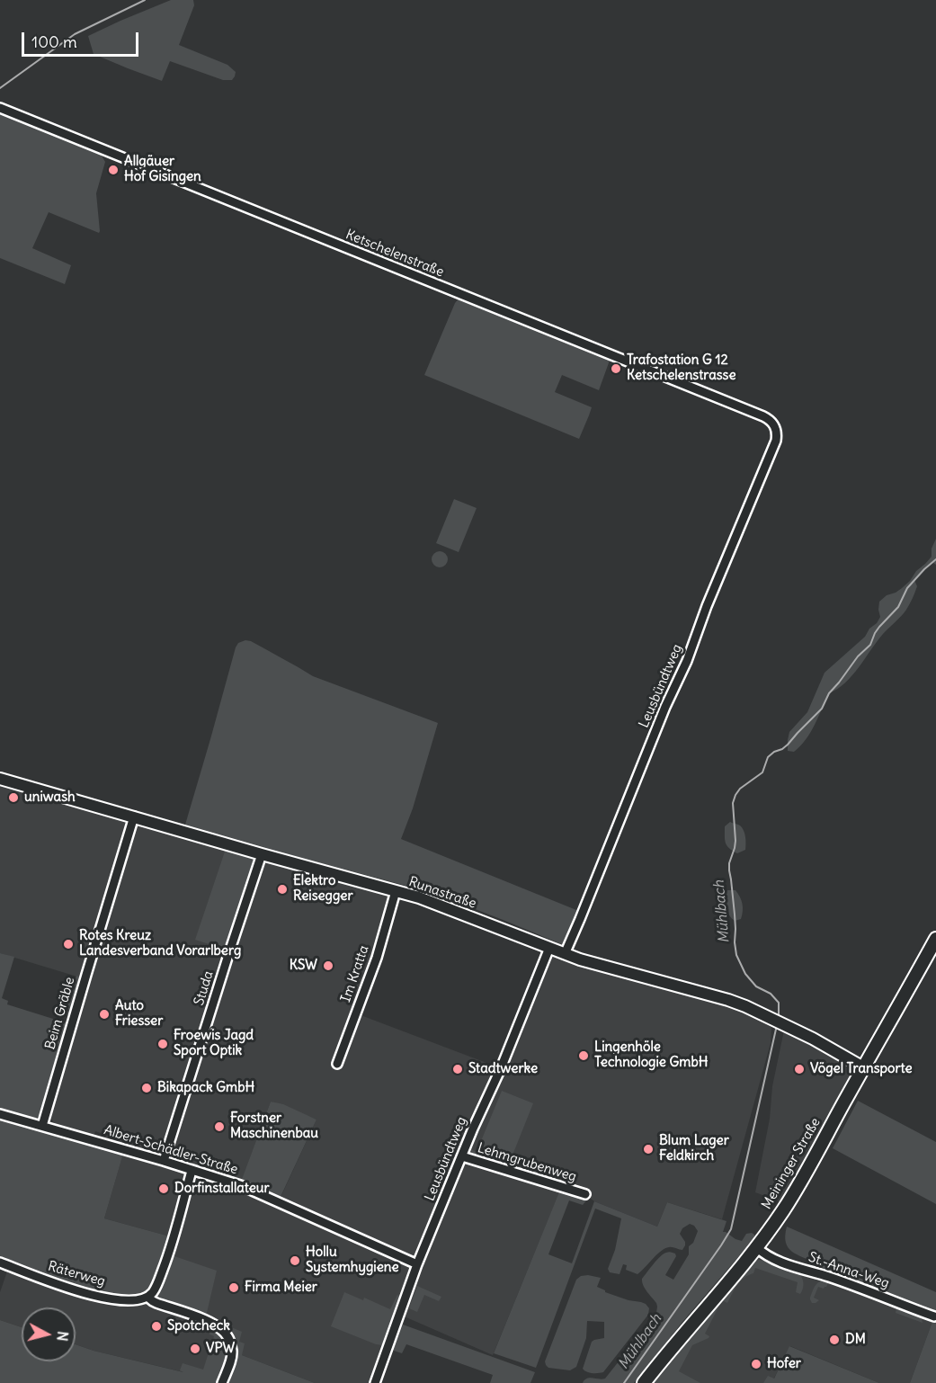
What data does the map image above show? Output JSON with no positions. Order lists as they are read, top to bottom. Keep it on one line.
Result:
{"streets":{"main road":["Meininger Straße"],"street":["Ketschelenstraße","Leusbündtweg","Runastraße","Im Kratta","Studa","Beim Gräble","Albert-Schädler-Straße","Lehmgrubenweg","St.-Anna-Weg","Räterweg"]},"crossings":[["Ketschelenstraße","Leusbündtweg"],["Leusbündtweg","Runastraße"],["Leusbündtweg","Albert-Schädler-Straße"],["Leusbündtweg","Lehmgrubenweg"],["Runastraße","Im Kratta"],["Runastraße","Studa"],["Runastraße","Beim Gräble"],["Runastraße","Meininger Straße"],["Studa","Albert-Schädler-Straße"],["Beim Gräble","Albert-Schädler-Straße"],["Meininger Straße","St.-Anna-Weg"]],"water":["Mühlbach"],"places":["Allgäuer Hof Gisingen","Trafostation G 12 Ketschelenstrasse","uniwash","Elektro Reisegger","Rotes Kreuz Landesverband Vorarlberg","KSW","Auto Friesser","Froewis Jagd Sport Optik","Lingenhöle Technologie GmbH","Stadtwerke","Vögel Transporte","Bikapack GmbH","Forstner Maschinenbau","Blum Lager Feldkirch","Dorfinstallateur","Hollu Systemhygiene","Firma Meier","Spotcheck","DM","VPW","Hofer"],"scale_bar":"100 m","north":"right"}
